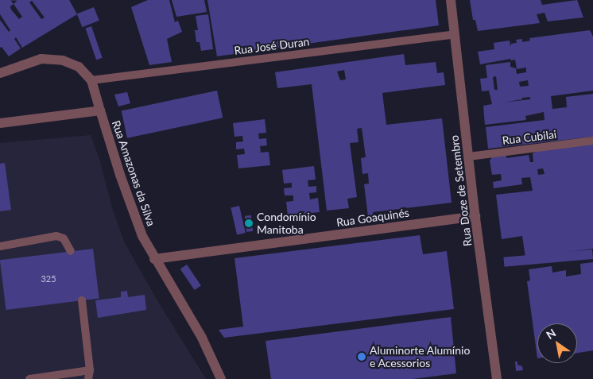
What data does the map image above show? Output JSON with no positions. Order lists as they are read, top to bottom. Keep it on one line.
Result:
{"streets":{"street":["Rua Amazonas da Silva","Rua Doze de Setembro","Rua Goaquinés"],"lane":["Rua José Duran","Rua Cubilai"]},"crossings":[["Rua José Duran","Rua Amazonas da Silva"],["Rua José Duran","Rua Doze de Setembro"],["Rua Cubilai","Rua Doze de Setembro"],["Rua Amazonas da Silva","Rua Goaquinés"],["Rua Doze de Setembro","Rua Goaquinés"]],"places":["Condomínio Manitoba","Aluminorte Alumínio e Acessorios"],"house_numbers":["325"],"north":"top left"}
